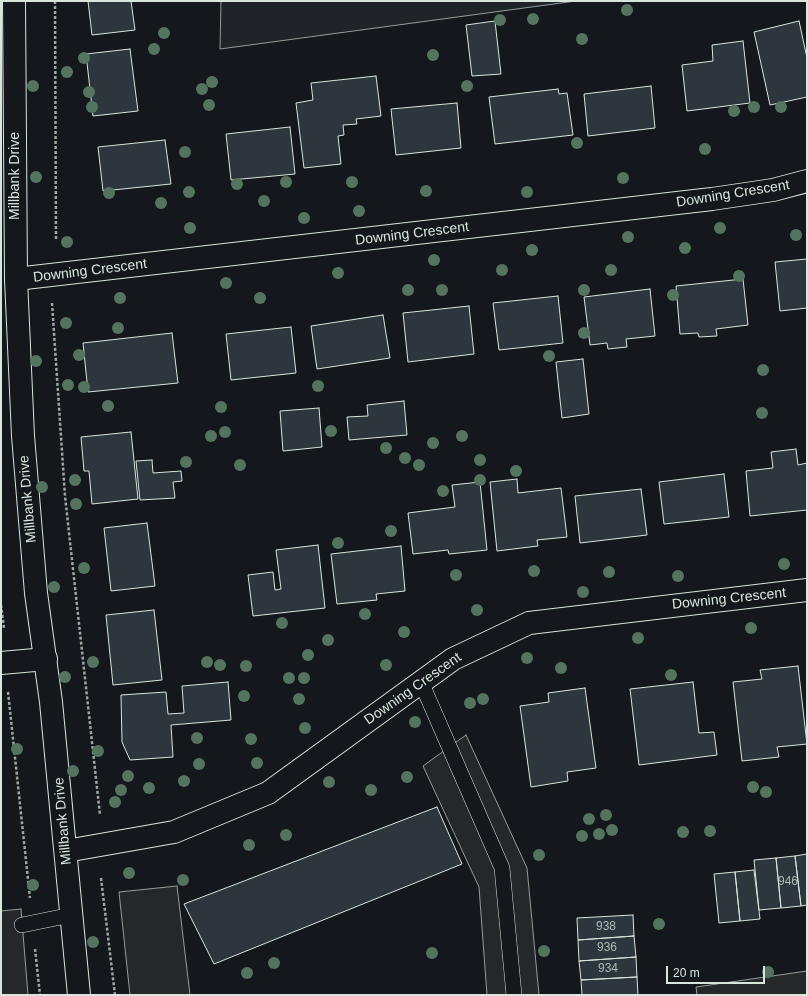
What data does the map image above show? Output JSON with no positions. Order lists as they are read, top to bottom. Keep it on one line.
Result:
{"streets":{"street":["Millbank Drive","Downing Crescent"]},"crossings":[["Millbank Drive","Downing Crescent"]],"house_numbers":["946","938","936","934"],"scale_bar":"20 m"}
